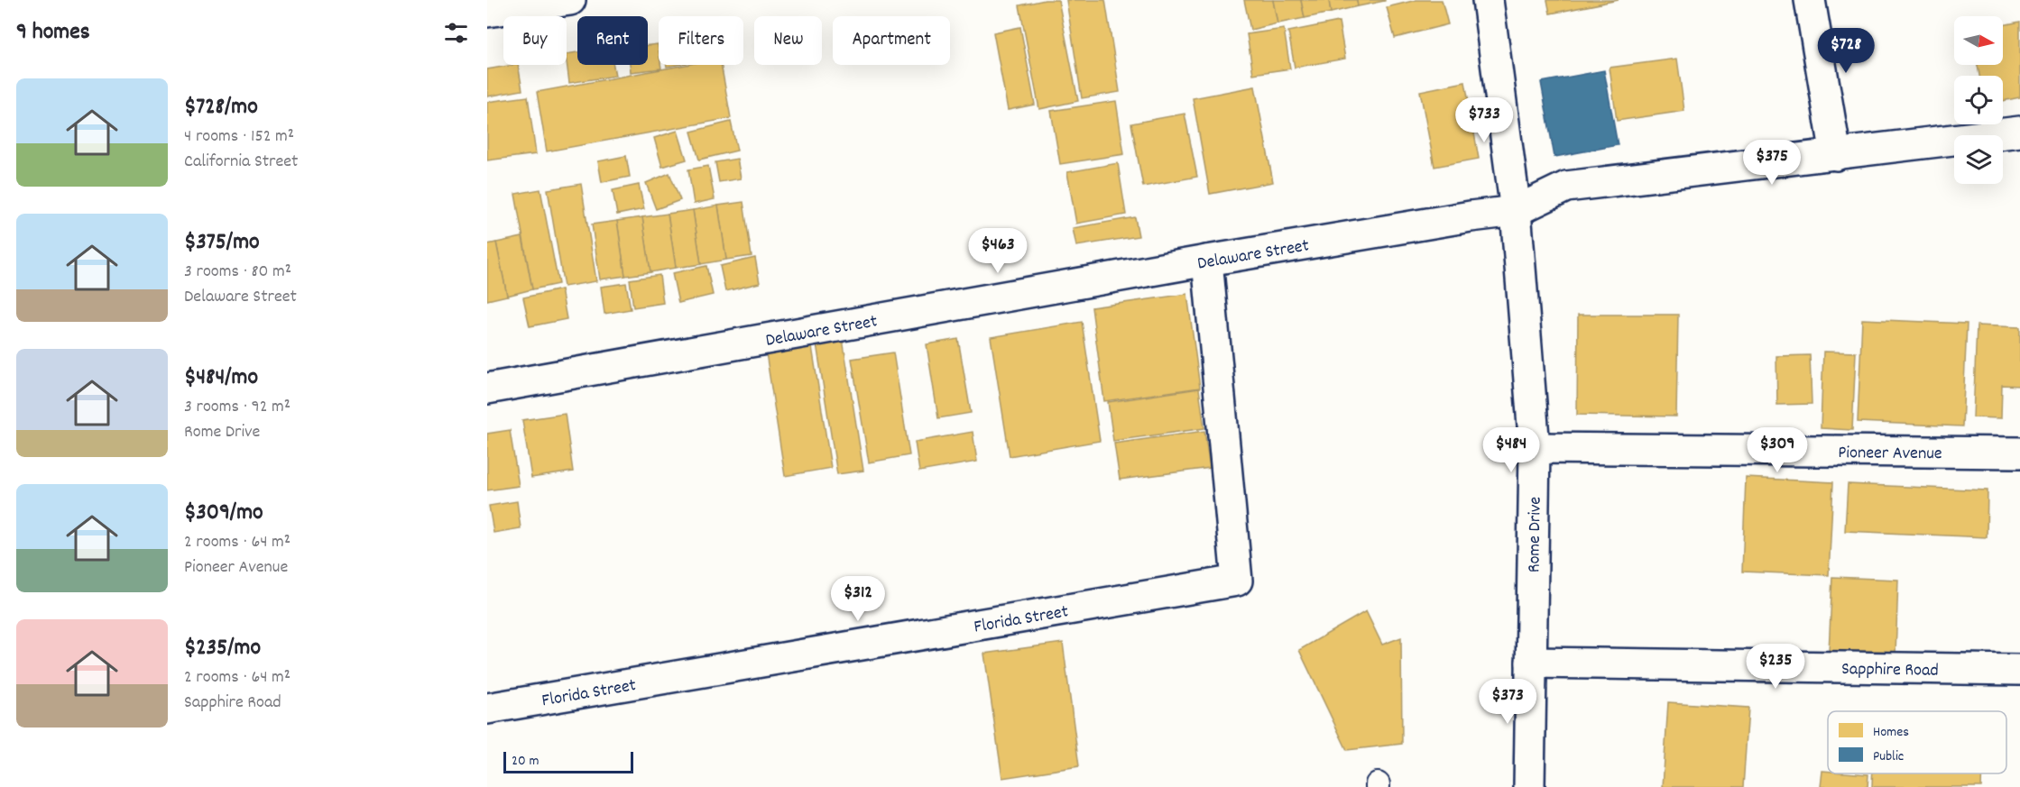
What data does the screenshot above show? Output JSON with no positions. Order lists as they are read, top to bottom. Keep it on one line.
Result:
{"streets":{"street":["Delaware Street","Pioneer Avenue","Rome Drive","Florida Street","Sapphire Road"]},"crossings":[["Delaware Street","Rome Drive"],["Delaware Street","Florida Street"],["Pioneer Avenue","Rome Drive"],["Rome Drive","Sapphire Road"]],"legend":["Homes","Public"],"scale_bar":"20 m","north":"right","page":{"heading":"9 homes","chip":["Buy","Rent","Filters","New","Apartment"],"price":["$728","$733","$375","$463","$484","$309","$312","$235","$373"],"list":[{"name":"$728/mo","note":"4 rooms · 152 m² · California Street"},{"name":"$375/mo","note":"3 rooms · 80 m² · Delaware Street"},{"name":"$484/mo","note":"3 rooms · 92 m² · Rome Drive"},{"name":"$309/mo","note":"2 rooms · 64 m² · Pioneer Avenue"},{"name":"$235/mo","note":"2 rooms · 64 m² · Sapphire Road"}],"scale":"20 m"}}
